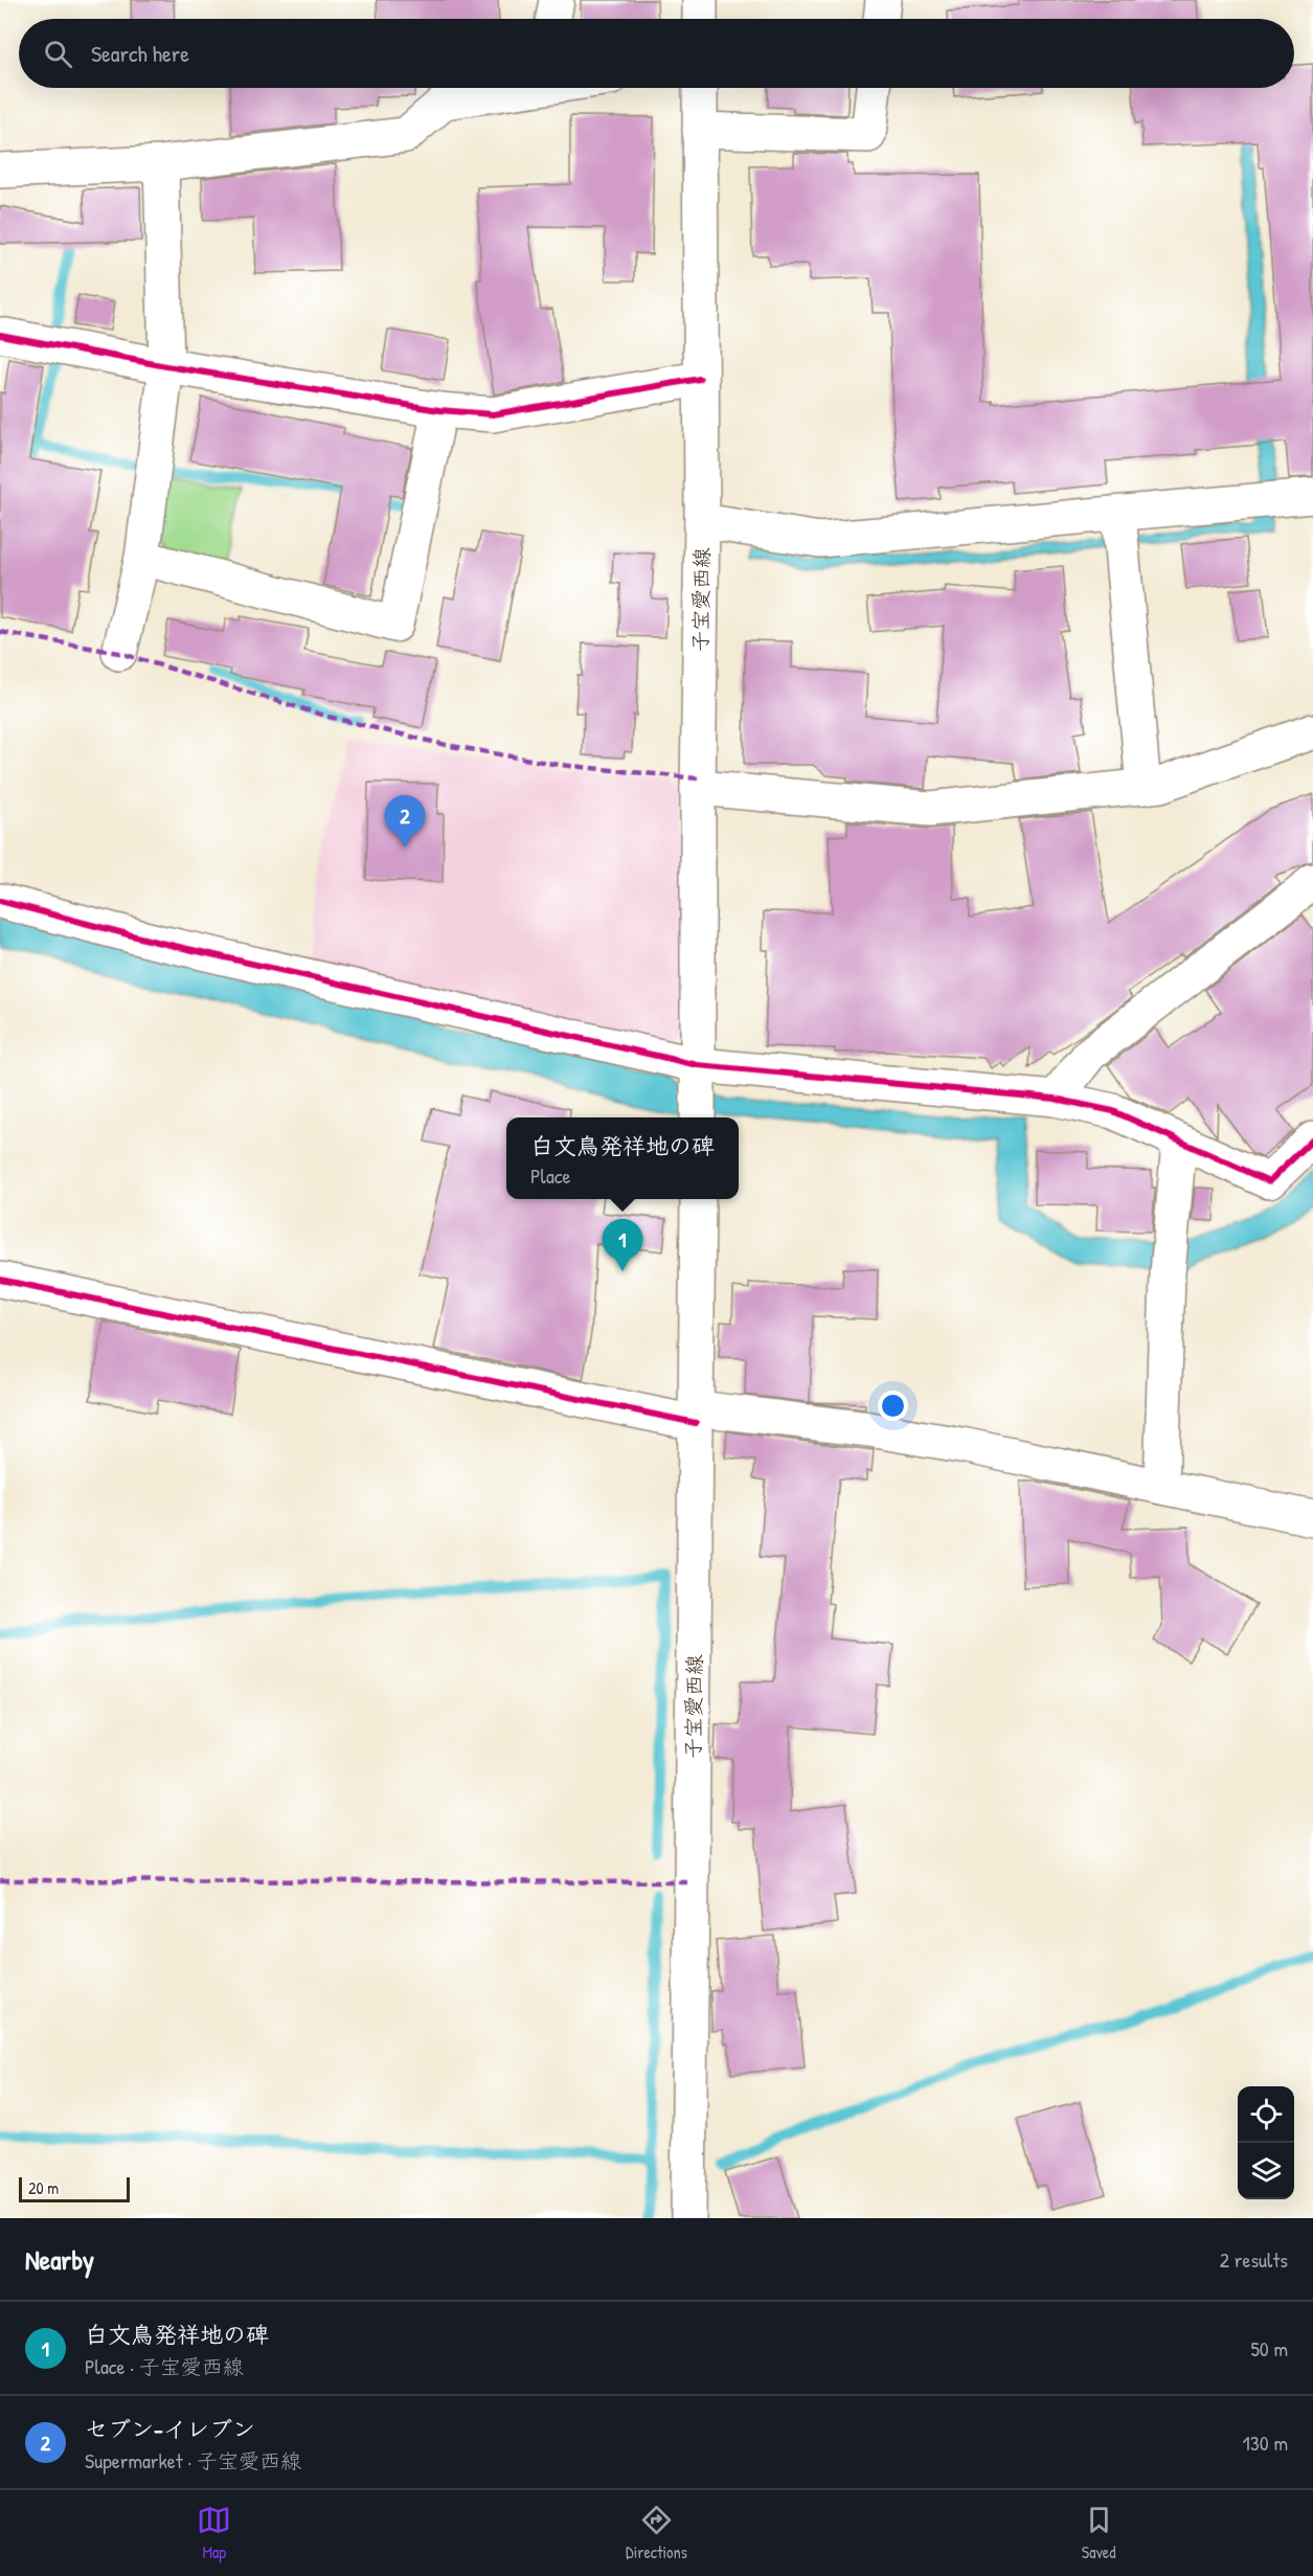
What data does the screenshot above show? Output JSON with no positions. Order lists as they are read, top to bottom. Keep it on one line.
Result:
{"streets":{"street":["子宝愛西線"]},"scale_bar":"20 m","page":{"search":"Search here","pins":["2","1"],"popup":["白文鳥発祥地の碑","Place"],"scale":"20 m","heading":["Nearby","2 results"],"list":[{"mark":"1","name":"白文鳥発祥地の碑","note":"Place · 子宝愛西線","value":"50 m"},{"mark":"2","name":"セブン-イレブン","note":"Supermarket · 子宝愛西線","value":"130 m"}],"nav":["Map","Directions","Saved"]}}
